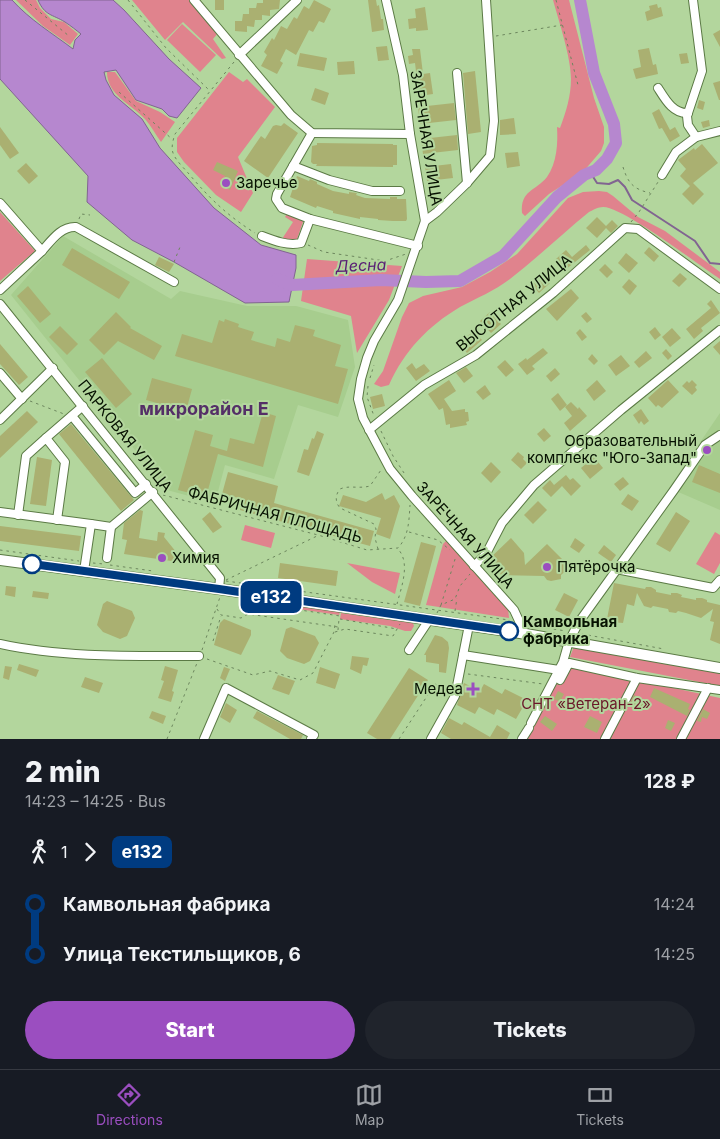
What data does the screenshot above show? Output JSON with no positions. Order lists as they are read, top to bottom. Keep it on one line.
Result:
{"streets":{"street":["ЗАРЕЧНАЯ УЛИЦА","ВЫСОТНАЯ УЛИЦА","ПАРКОВАЯ УЛИЦА"],"path":["ФАБРИЧНАЯ ПЛОЩАДЬ"]},"crossings":[["ЗАРЕЧНАЯ УЛИЦА","ВЫСОТНАЯ УЛИЦА"],["ПАРКОВАЯ УЛИЦА","ФАБРИЧНАЯ ПЛОЩАДЬ"]],"districts":["микрорайон Е"],"water":["Десна"],"parks":["СНТ «Ветеран-2»"],"places":{"other":["Заречье","Образовательный комплекс \"Юго-Запад\"","Химия","Пятёрочка","Камвольная фабрика"],"health":["Медеа"]},"lines":["bus line е132"],"page":{"on_map":"е132","heading":["2 min","14:23 – 14:25 · Bus","128 ₽"],"legs":["1","е132"],"list":[{"name":"Камвольная фабрика","value":"14:24"},{"name":"Улица Текстильщиков, 6","value":"14:25"}],"buttons":["Start","Tickets"],"tabs":["Directions","Map","Tickets"]}}
